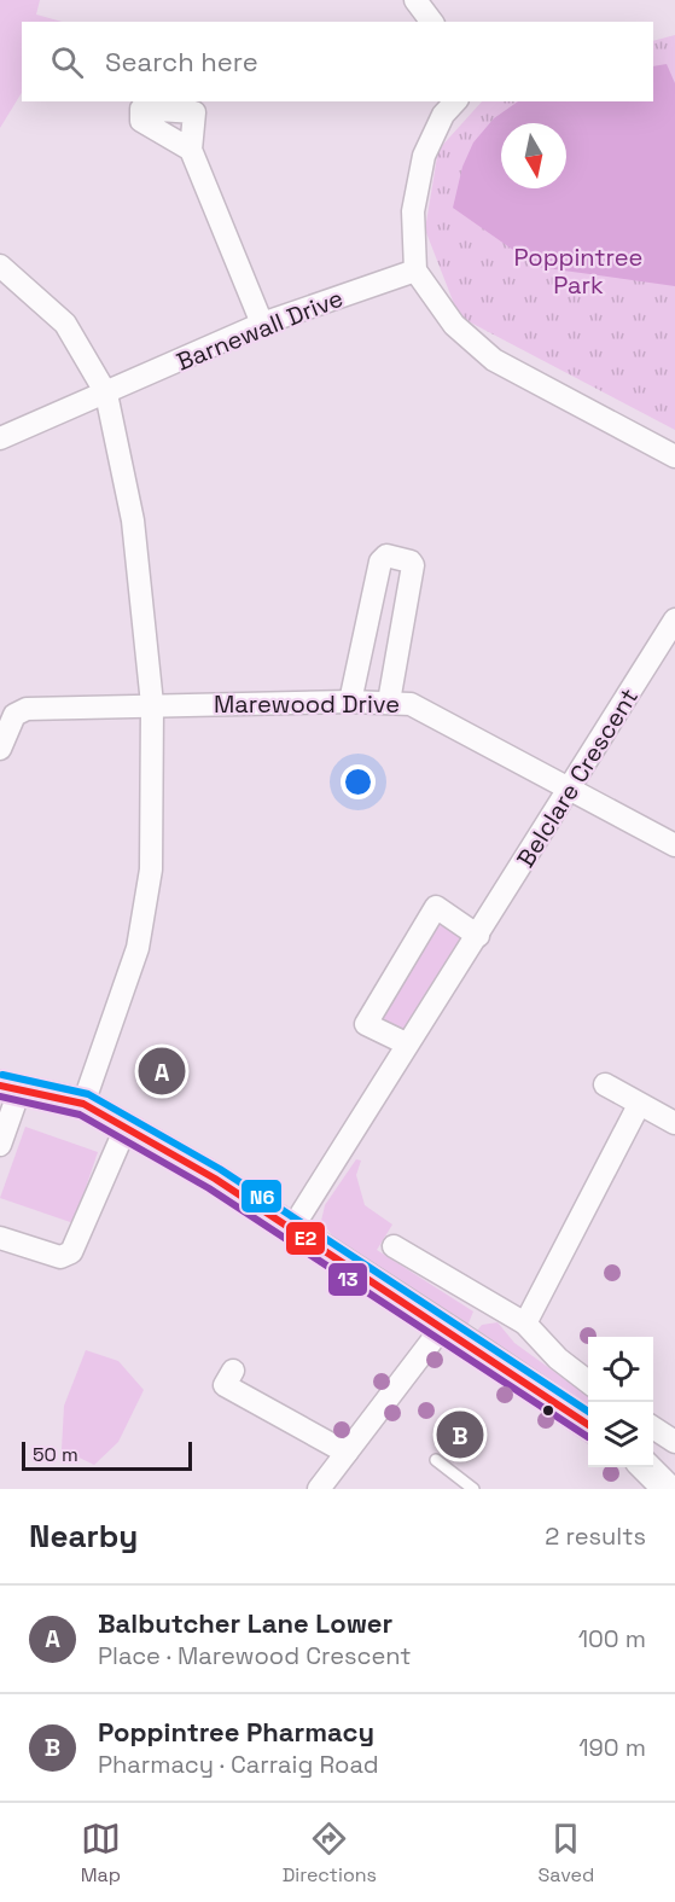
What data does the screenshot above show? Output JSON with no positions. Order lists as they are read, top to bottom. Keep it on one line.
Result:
{"streets":{"street":["Barnewall Drive","Marewood Drive","Belclare Crescent"]},"crossings":[["Marewood Drive","Belclare Crescent"]],"parks":["Poppintree Park"],"lines":["transit line N6","transit line E2","transit line 13"],"scale_bar":"50 m","north":"bottom","page":{"search":"Search here","pins":["A","B"],"scale":"50 m","heading":["Nearby","2 results"],"list":[{"mark":"A","name":"Balbutcher Lane Lower","note":"Place · Marewood Crescent","value":"100 m"},{"mark":"B","name":"Poppintree Pharmacy","note":"Pharmacy · Carraig Road","value":"190 m"}],"nav":["Map","Directions","Saved"]}}
